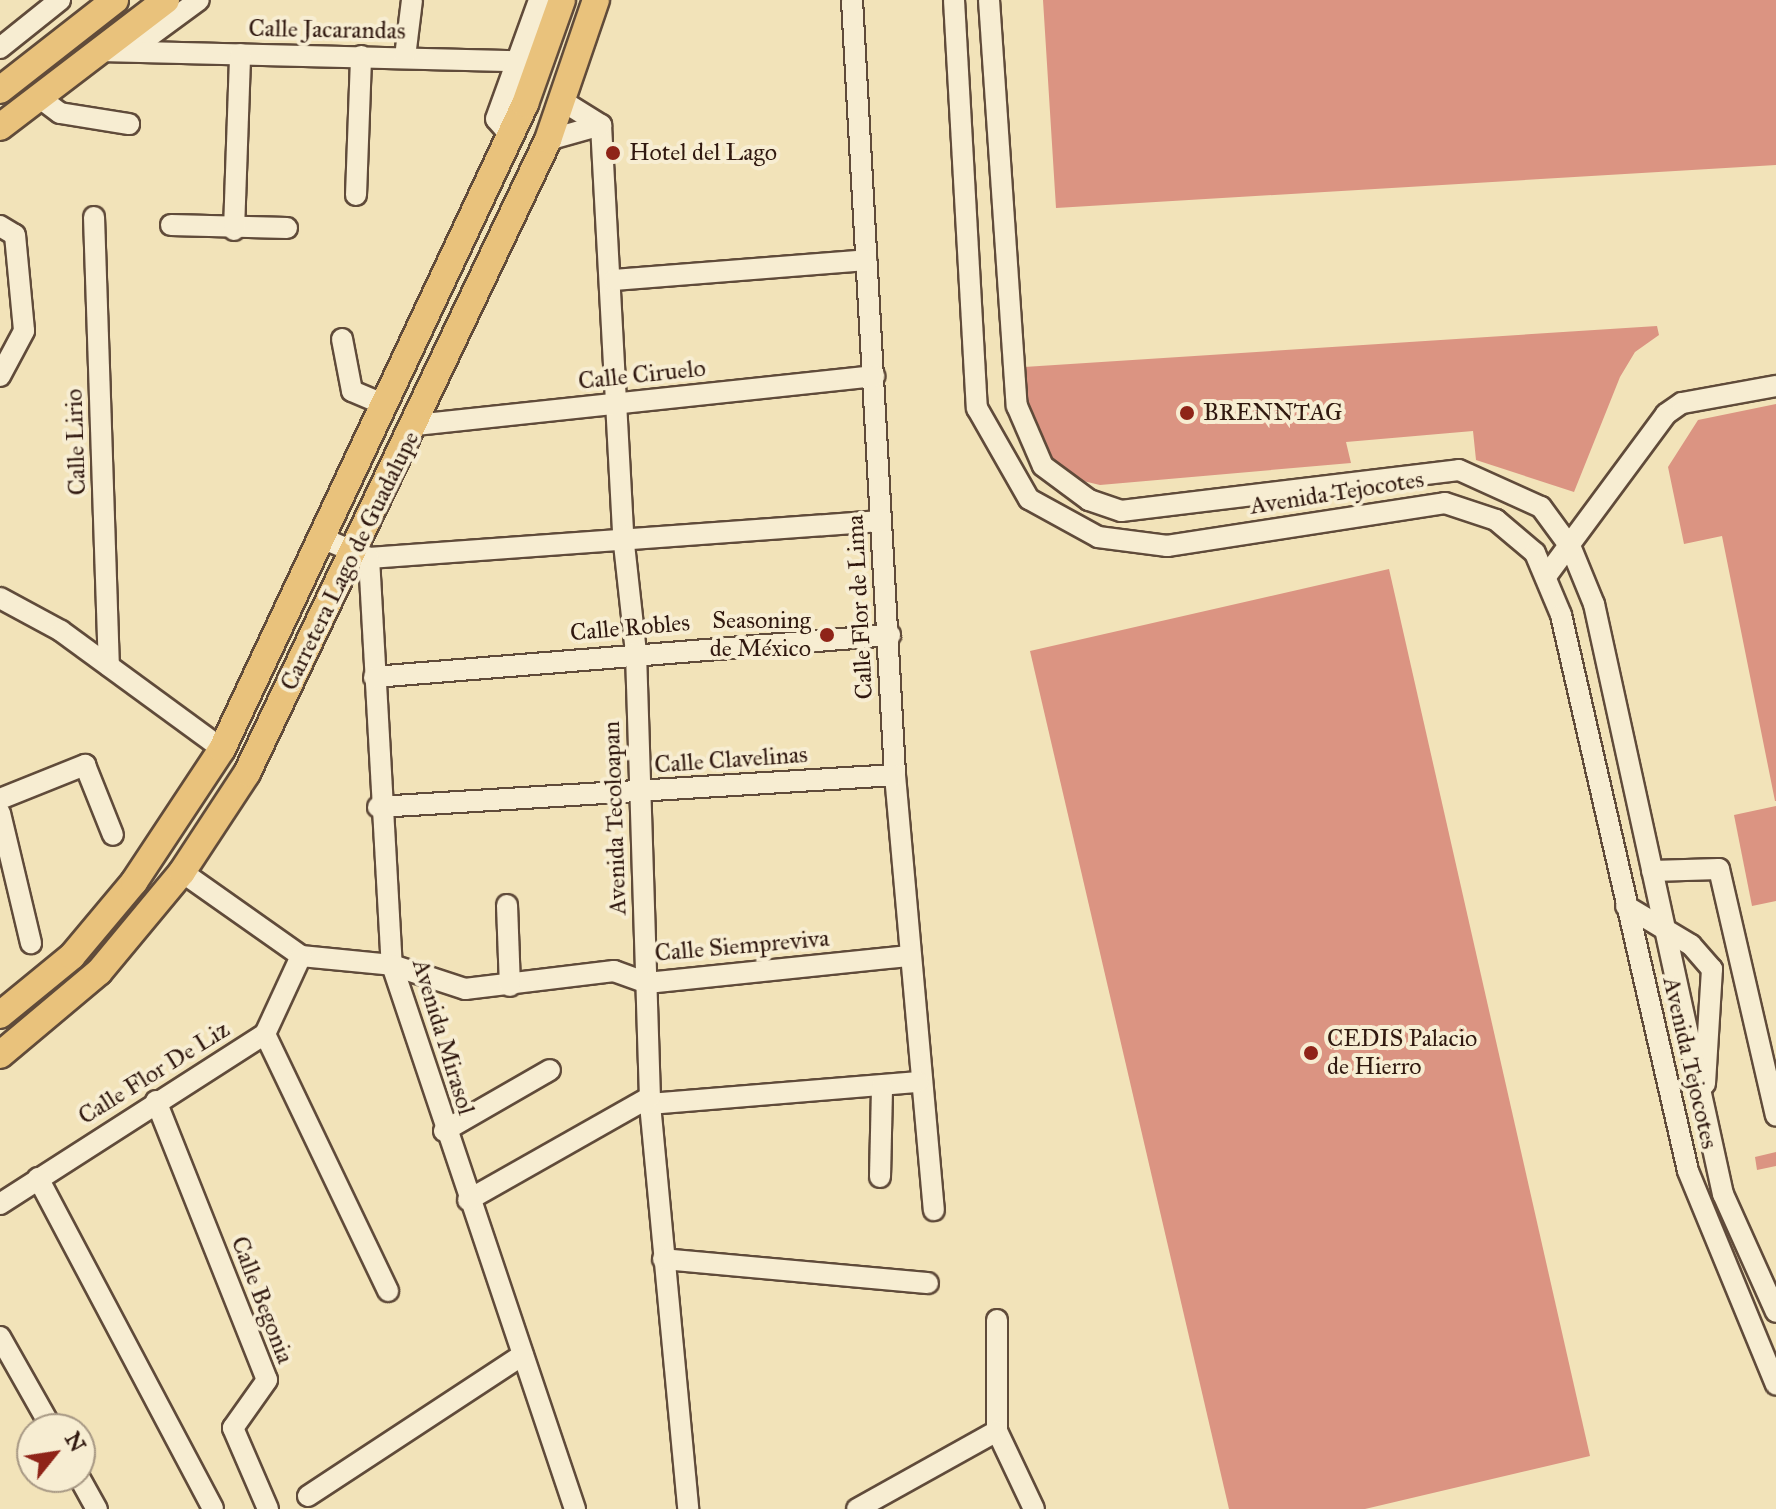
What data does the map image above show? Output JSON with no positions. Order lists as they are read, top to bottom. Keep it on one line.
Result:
{"streets":{"main road":["Carretera Lago de Guadalupe"],"street":["Calle Jacarandas","Calle Ciruelo","Calle Lirio","Avenida Tejocotes","Calle Flor de Lima","Calle Robles","Calle Clavelinas","Avenida Tecoloapan","Calle Siempreviva","Avenida Mirasol","Calle Flor De Liz","Calle Begonia"]},"crossings":[["Calle Ciruelo","Carretera Lago de Guadalupe"],["Calle Ciruelo","Calle Flor de Lima"],["Calle Ciruelo","Avenida Tecoloapan"],["Carretera Lago de Guadalupe","Calle Siempreviva"],["Carretera Lago de Guadalupe","Avenida Mirasol"],["Calle Flor de Lima","Calle Robles"],["Calle Flor de Lima","Calle Clavelinas"],["Calle Flor de Lima","Calle Siempreviva"],["Calle Robles","Avenida Tecoloapan"],["Calle Robles","Avenida Mirasol"],["Calle Clavelinas","Avenida Tecoloapan"],["Calle Clavelinas","Avenida Mirasol"],["Avenida Tecoloapan","Calle Siempreviva"],["Calle Siempreviva","Avenida Mirasol"],["Calle Siempreviva","Calle Flor De Liz"],["Calle Flor De Liz","Calle Begonia"]],"places":["Hotel del Lago","BRENNTAG","Seasoning de México","CEDIS Palacio de Hierro"],"north":"top right"}
